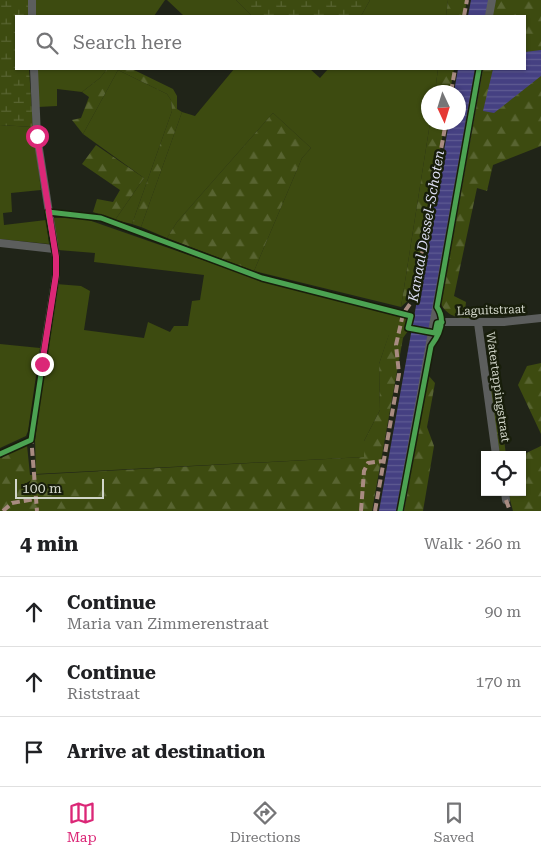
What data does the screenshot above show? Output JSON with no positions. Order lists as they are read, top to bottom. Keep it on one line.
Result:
{"streets":{"street":["Laguitstraat","Watertappingstraat"]},"crossings":[["Laguitstraat","Watertappingstraat"]],"water":["Kanaal Dessel-Schoten"],"scale_bar":"100 m","north":"bottom","page":{"search":"Search here","scale":"100 m","heading":["4 min","Walk · 260 m"],"list":[["Continue","Maria van Zimmerenstraat","90 m"],["Continue","Riststraat","170 m"],"Arrive at destination"],"nav":["Map","Directions","Saved"]}}
